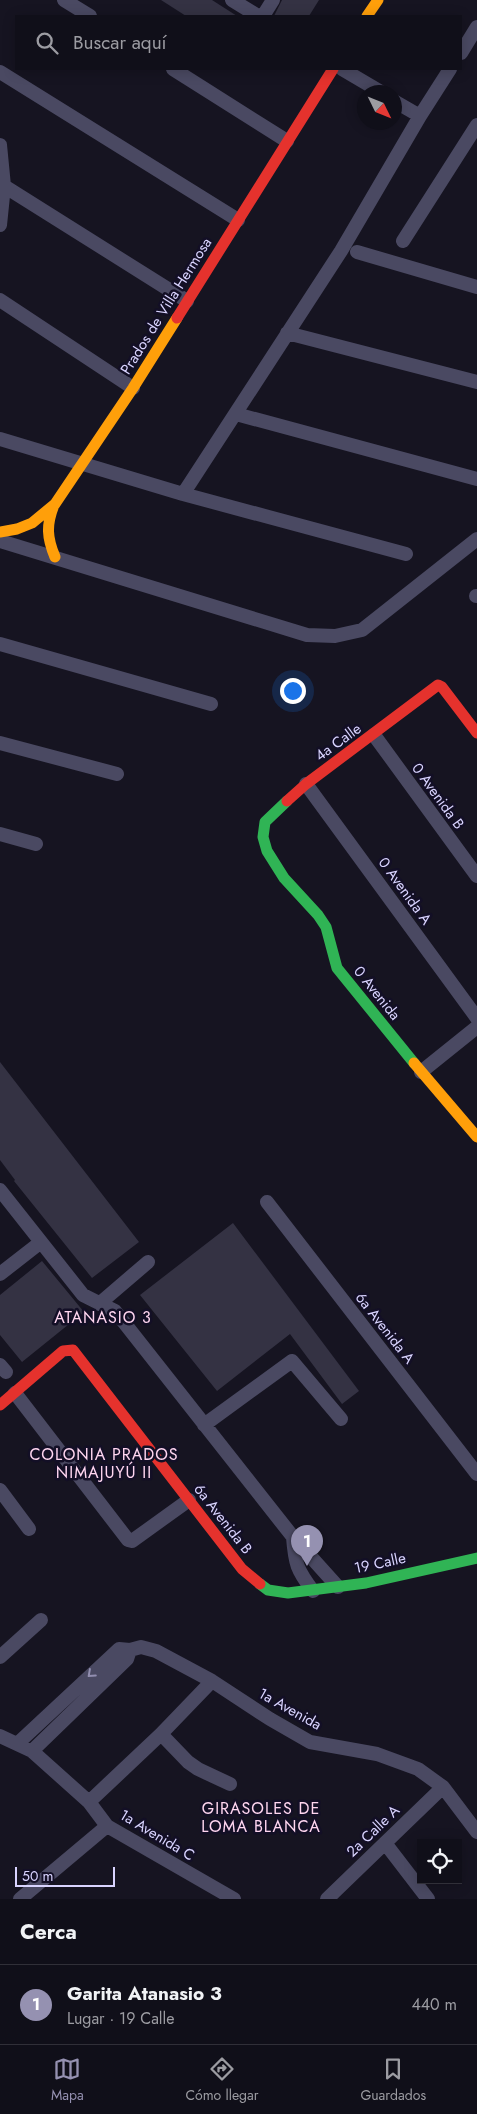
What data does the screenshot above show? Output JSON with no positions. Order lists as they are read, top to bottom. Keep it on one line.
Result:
{"streets":{"street":["Prados de Villa Hermosa","4a Calle","0 Avenida B","0 Avenida A","0 Avenida","6a Avenida A","6a Avenida B","19 Calle","1a Avenida","2a Calle A","1a Avenida C"]},"crossings":[["4a Calle","0 Avenida B"],["4a Calle","0 Avenida A"],["4a Calle","0 Avenida"],["6a Avenida B","19 Calle"],["1a Avenida","2a Calle A"]],"districts":["ATANASIO 3","COLONIA PRADOS NIMAJUYÚ II","GIRASOLES DE LOMA BLANCA"],"scale_bar":"50 m","north":"bottom right","page":{"search":"Buscar aquí","pins":"1","scale":"50 m","heading":"Cerca","list":[{"mark":"1","name":"Garita Atanasio 3","note":"Lugar · 19 Calle","value":"440 m"}],"nav":["Mapa","Cómo llegar","Guardados"]}}
